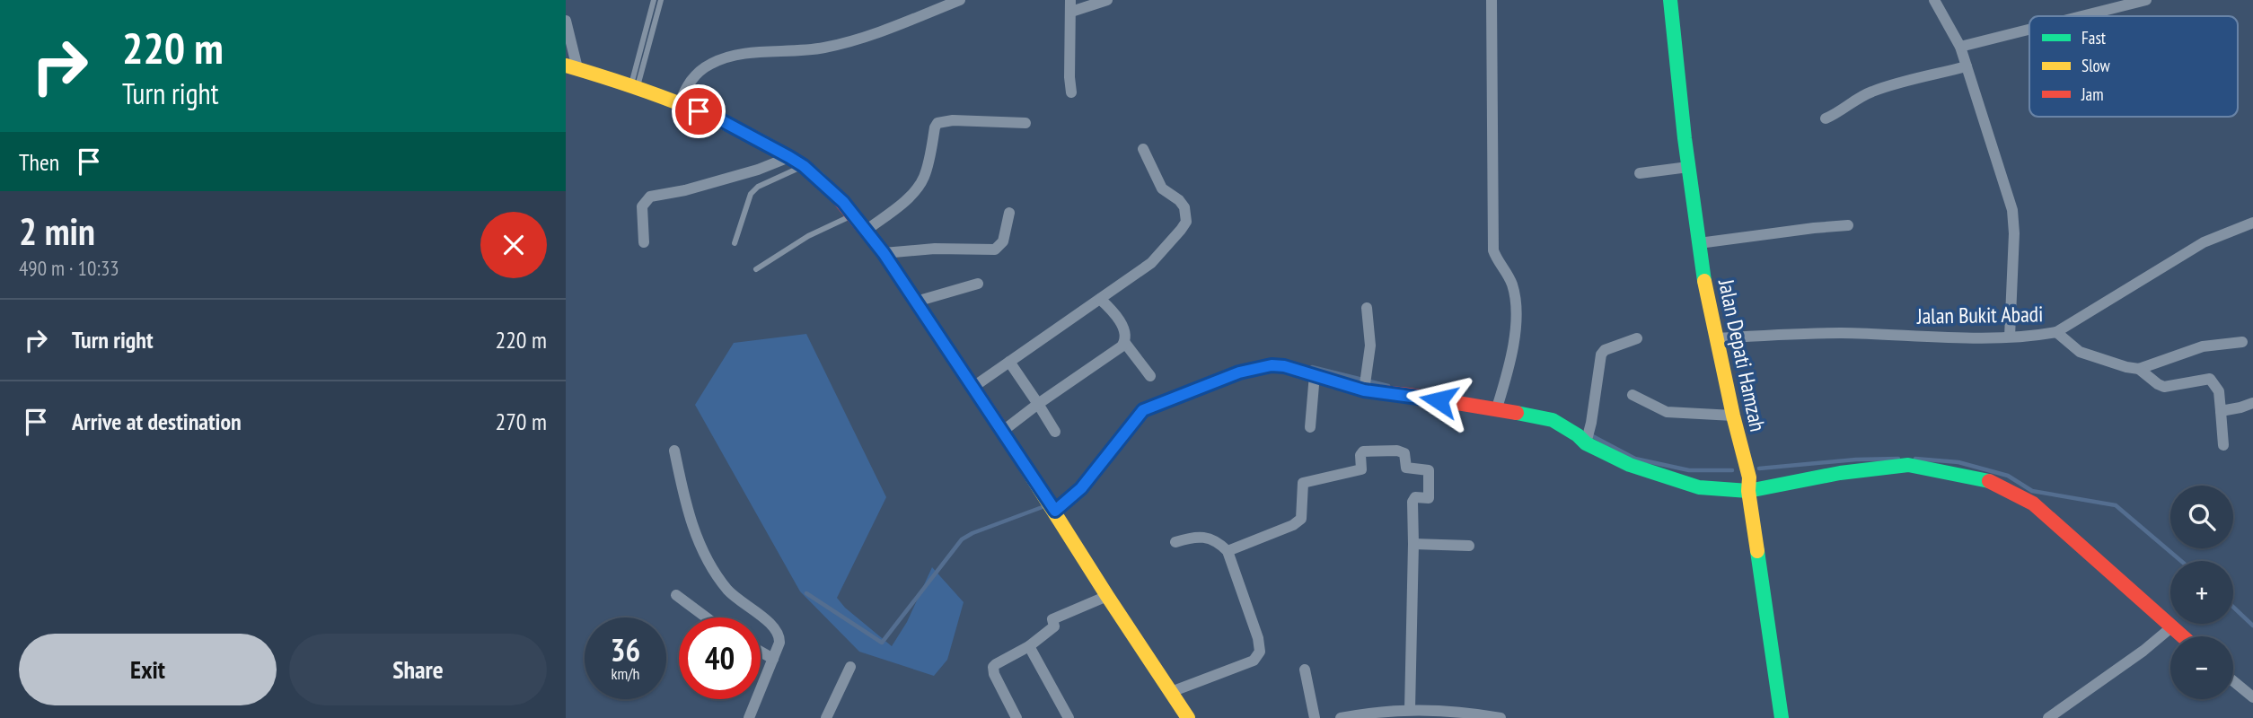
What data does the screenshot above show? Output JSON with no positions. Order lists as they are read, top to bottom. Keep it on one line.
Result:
{"streets":{"street":["Jalan Bukit Abadi","Jalan Depati Hamzah"]},"crossings":[["Jalan Bukit Abadi","Jalan Depati Hamzah"]],"legend":["Fast","Slow","Jam"],"page":{"turn":["220 m","Turn right"],"then":"Then","heading":["2 min","490 m · 10:33"],"list":[{"name":"Turn right","value":"220 m"},{"name":"Arrive at destination","value":"270 m"}],"map_buttons":["+","−"],"speed":"36 km/h","limit":"40","buttons":["Exit","Share"]}}
